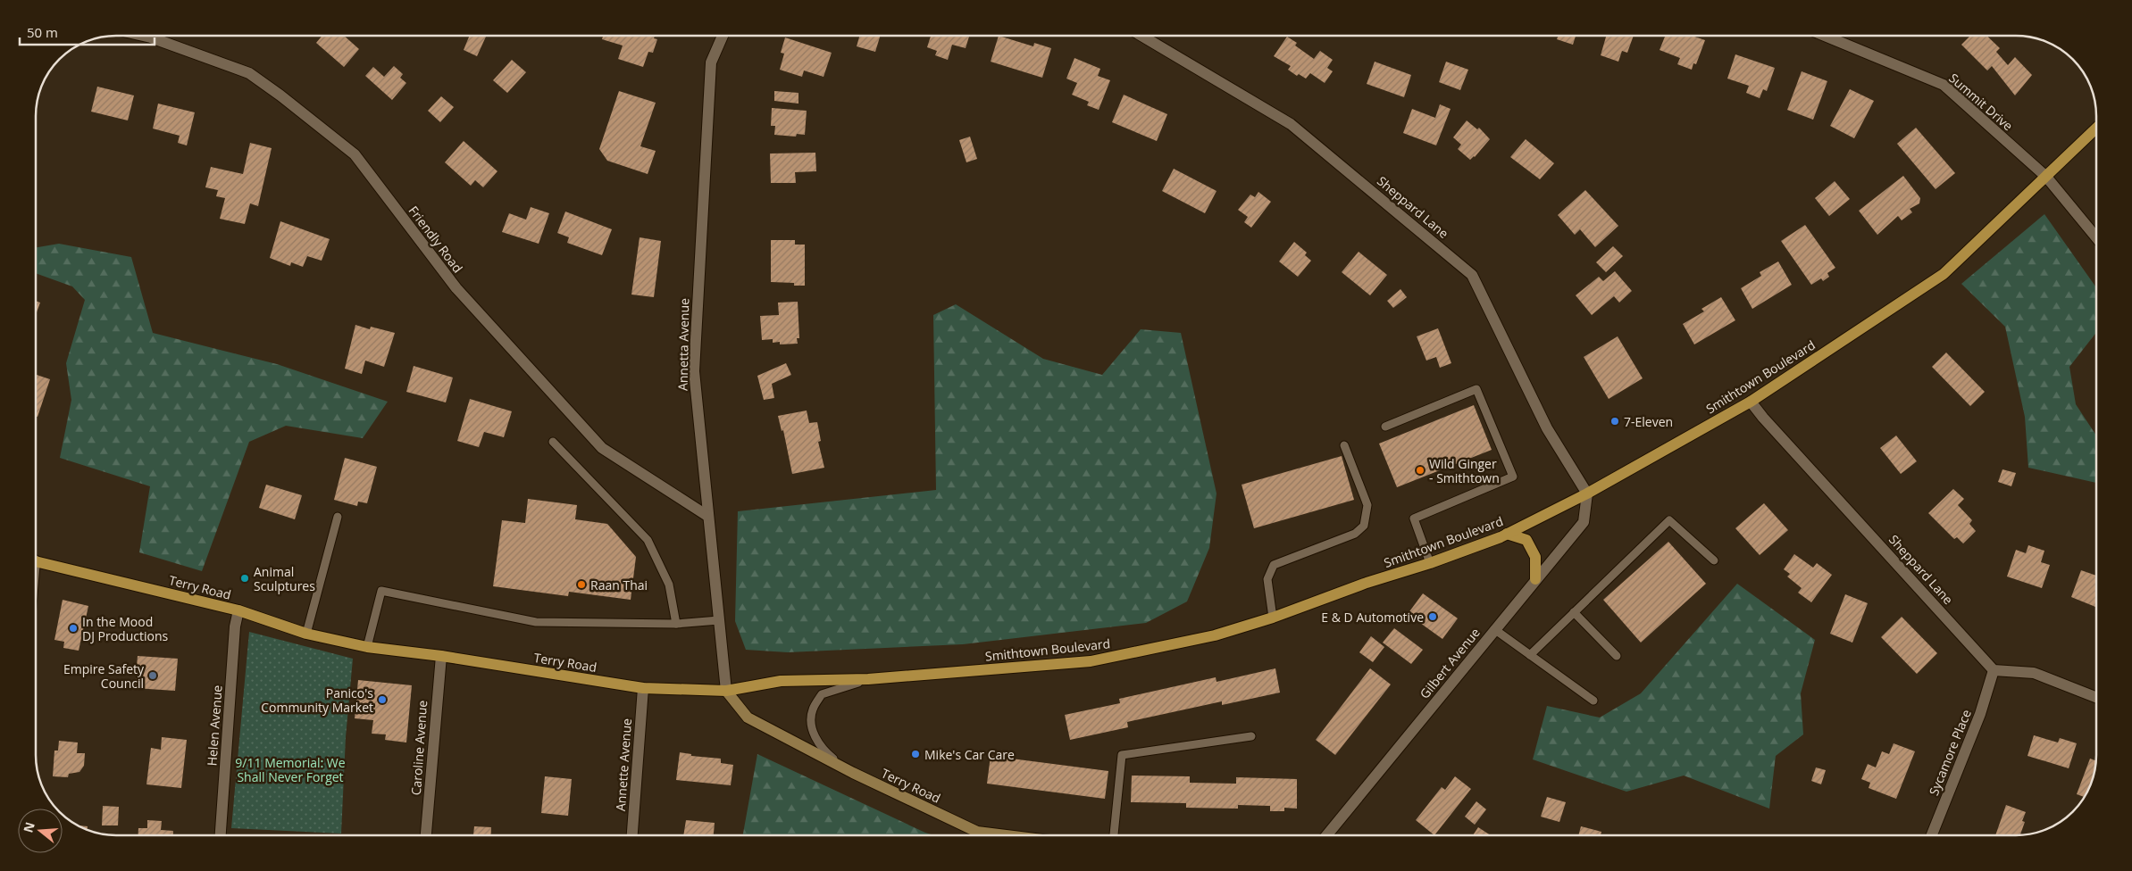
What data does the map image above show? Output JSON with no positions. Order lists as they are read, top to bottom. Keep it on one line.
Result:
{"streets":{"main road":["Smithtown Boulevard","Terry Road"],"street":["Summit Drive","Sheppard Lane","Friendly Road","Annetta Avenue","Gilbert Avenue","Helen Avenue","Caroline Avenue","Sycamore Place","Annette Avenue"]},"crossings":[["Summit Drive","Smithtown Boulevard"],["Sheppard Lane","Smithtown Boulevard"],["Sheppard Lane","Gilbert Avenue"],["Sheppard Lane","Sycamore Place"],["Friendly Road","Annetta Avenue"],["Annetta Avenue","Smithtown Boulevard"],["Annetta Avenue","Terry Road"],["Smithtown Boulevard","Terry Road"],["Smithtown Boulevard","Gilbert Avenue"],["Terry Road","Helen Avenue"],["Terry Road","Caroline Avenue"],["Terry Road","Annette Avenue"]],"parks":["9/11 Memorial: We Shall Never Forget"],"places":["7-Eleven","Wild Ginger - Smithtown","Animal Sculptures","Raan Thai","E & D Automotive","In the Mood DJ Productions","Empire Safety Council","Panico's Community Market","Mike's Car Care"],"scale_bar":"50 m","north":"left"}
